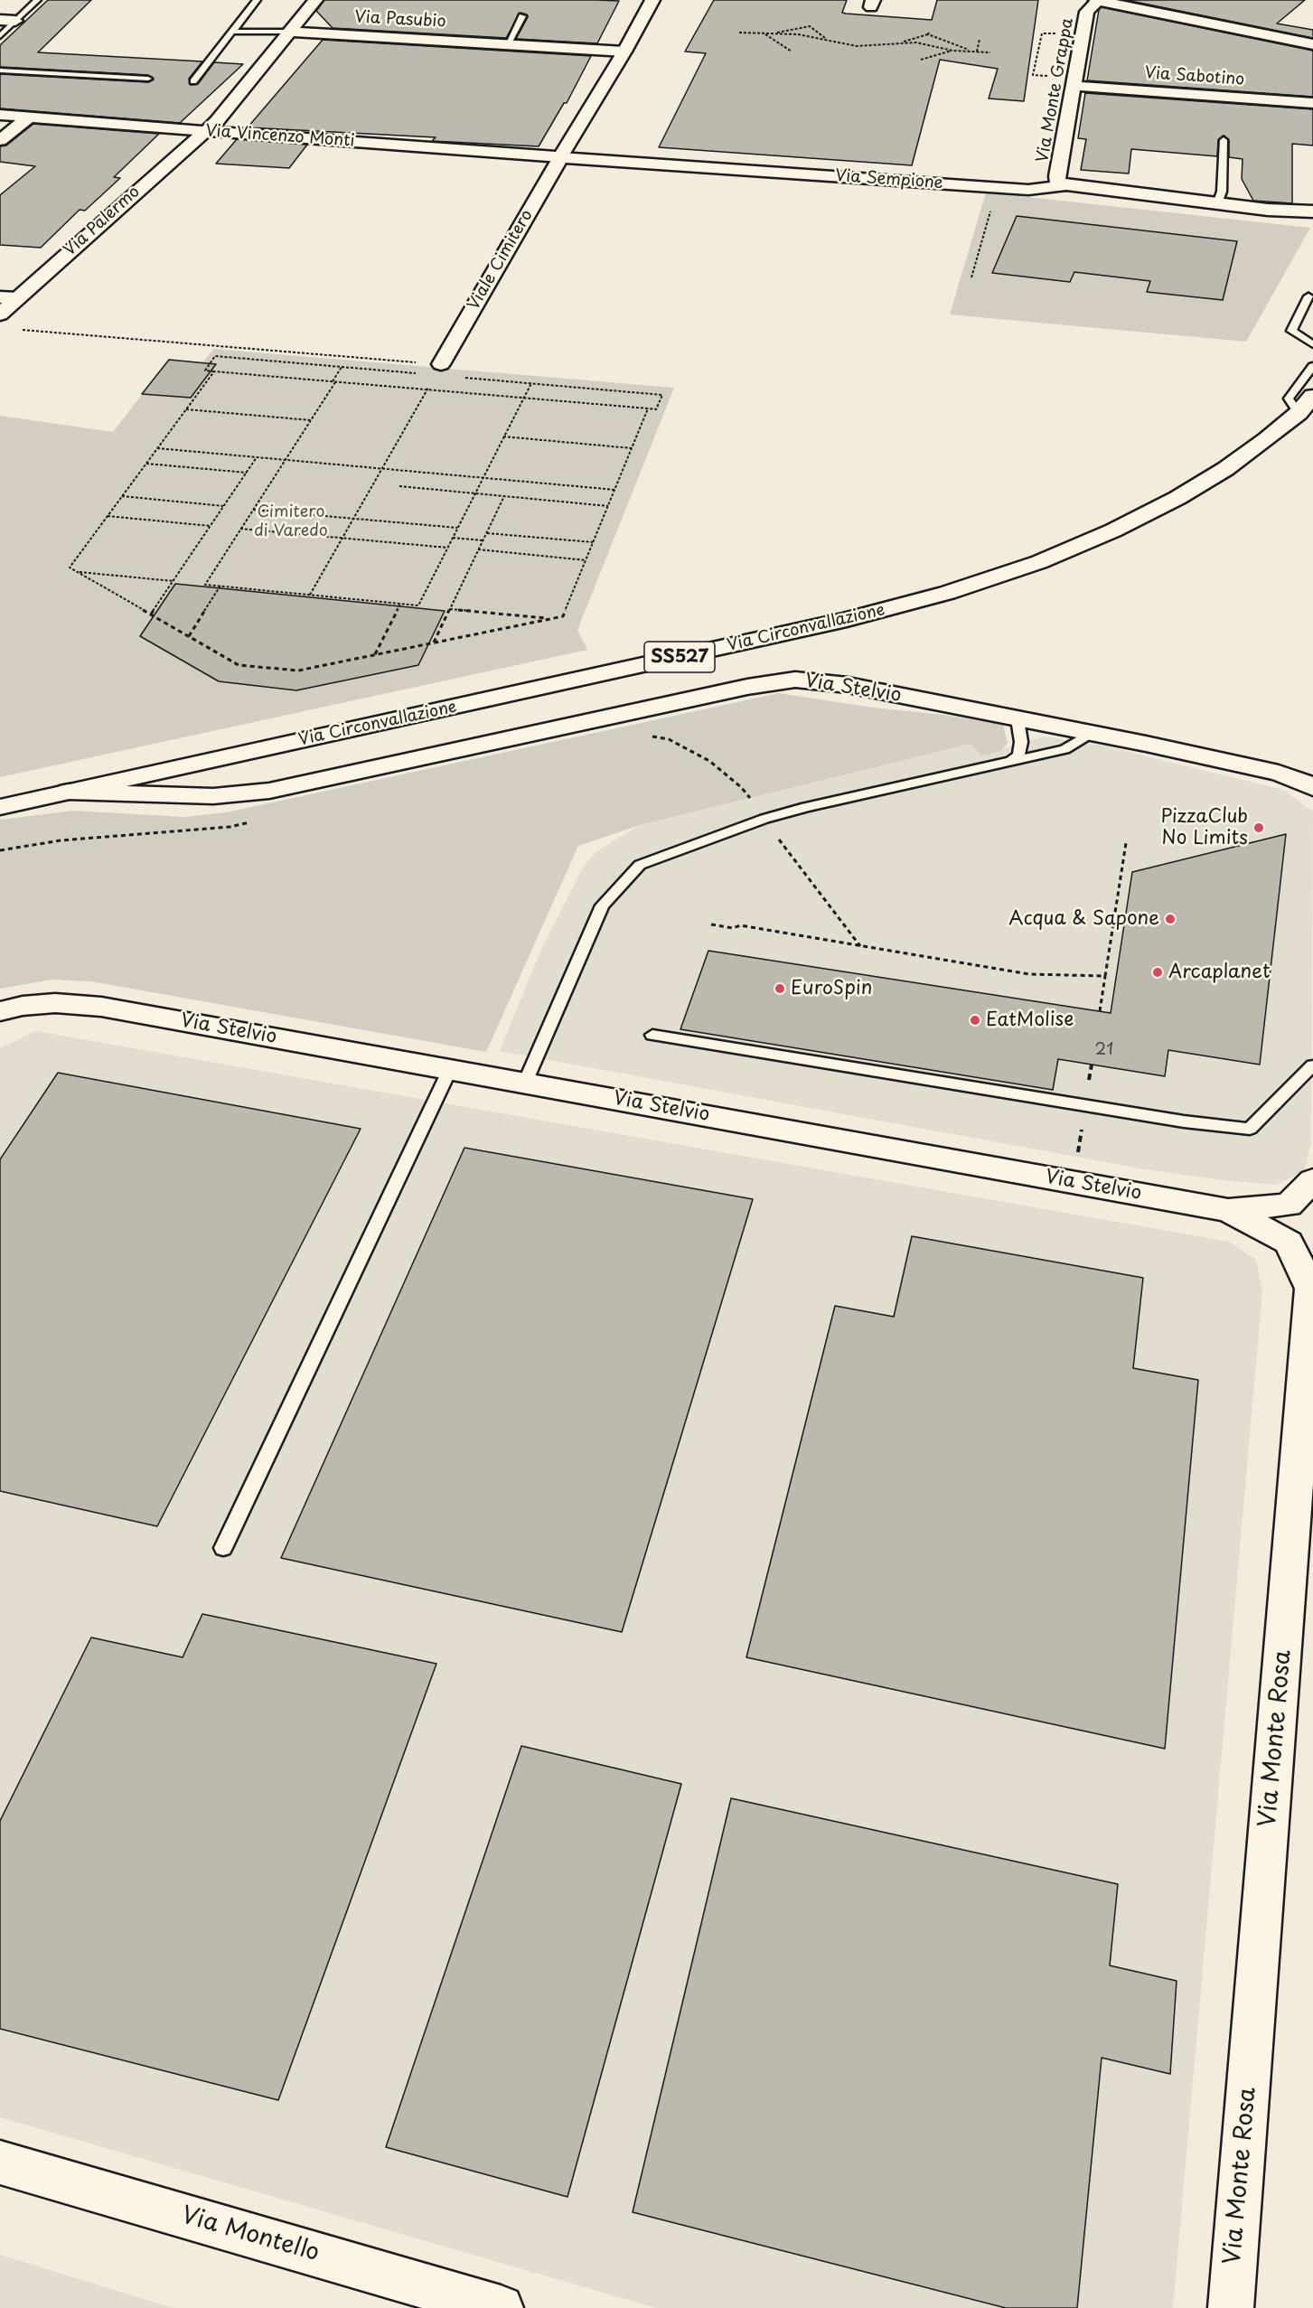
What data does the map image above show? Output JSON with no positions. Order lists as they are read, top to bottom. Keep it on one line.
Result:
{"streets":{"street":["Via Pasubio","Via Sabotino","Via Monte Grappa","Via Vincenzo Monti","Via Sempione","Via Palermo","Viale Cimitero","Via Circonvallazione","SS527","Via Stelvio","Via Monte Rosa","Via Montello"]},"crossings":[["Via Pasubio","Via Palermo"],["Via Pasubio","Viale Cimitero"],["Via Sabotino","Via Monte Grappa"],["Via Monte Grappa","Via Sempione"],["Via Vincenzo Monti","Via Sempione"],["Via Vincenzo Monti","Via Palermo"],["Via Vincenzo Monti","Viale Cimitero"],["Via Sempione","Viale Cimitero"],["Via Circonvallazione","Via Stelvio"],["Via Stelvio","Via Monte Rosa"]],"parks":["Cimitero di Varedo"],"places":["PizzaClub No Limits","Acqua & Sapone","Arcaplanet","EuroSpin","EatMolise"],"house_numbers":["21"]}
